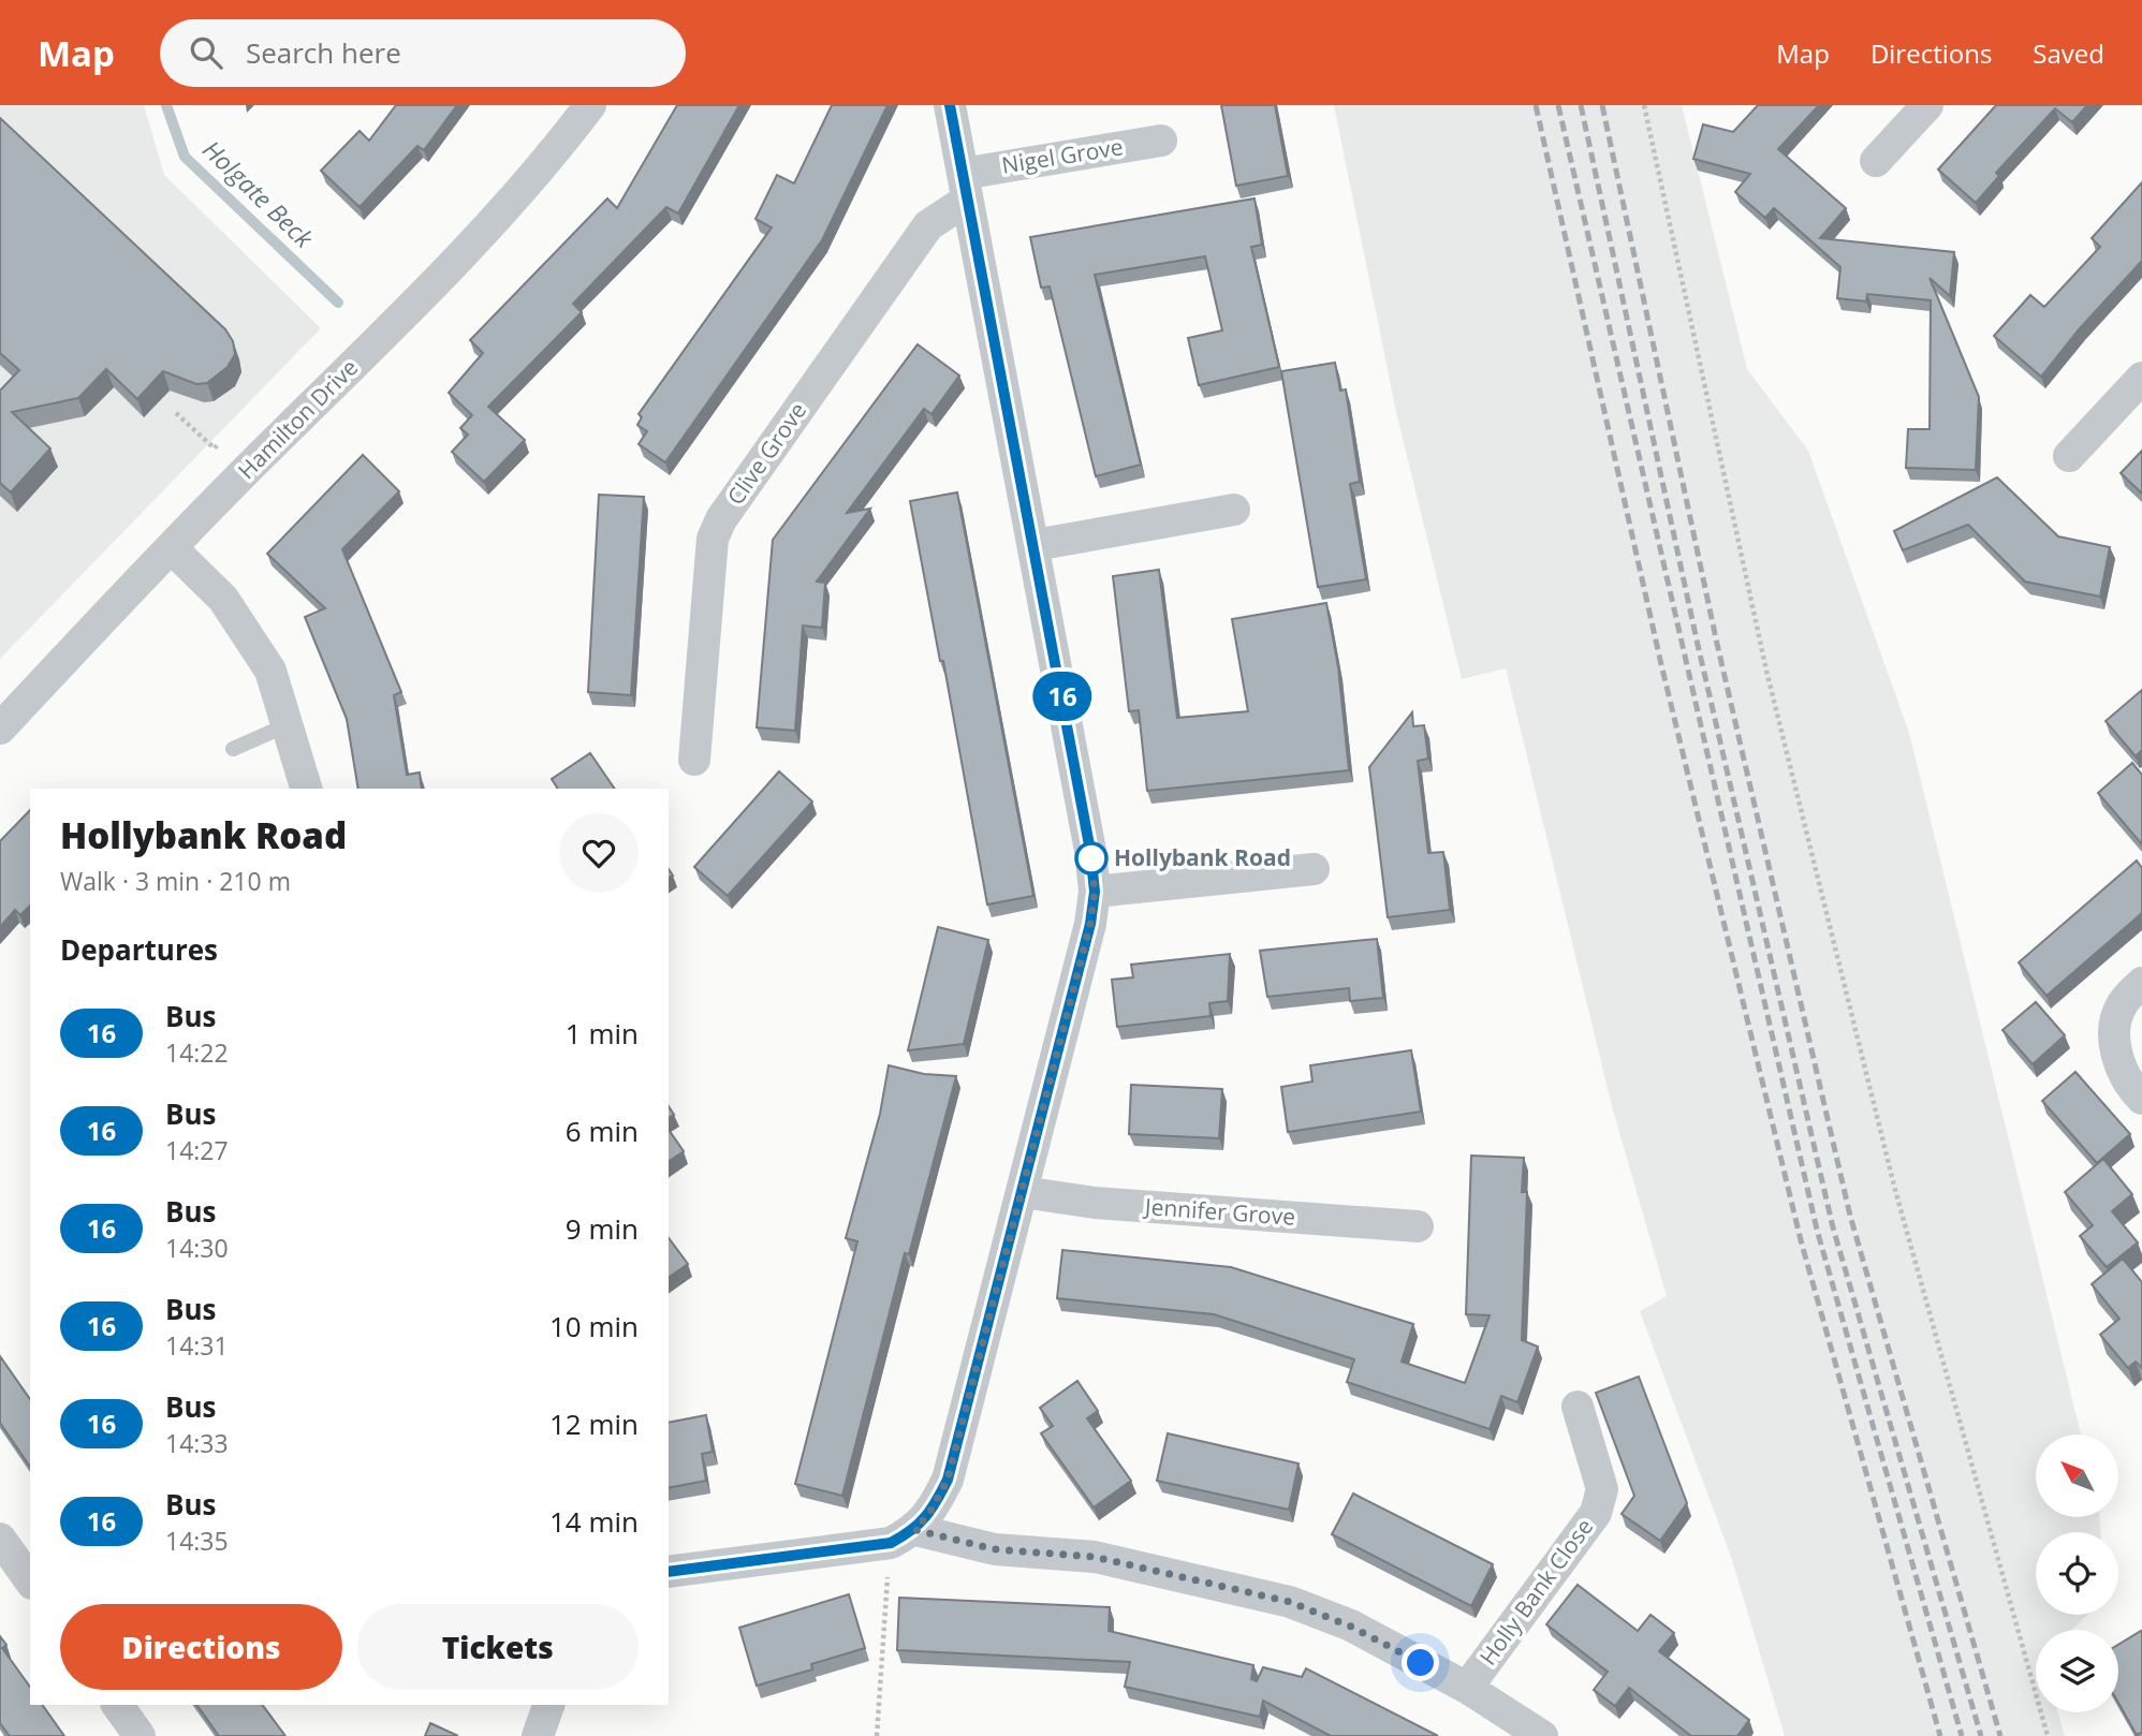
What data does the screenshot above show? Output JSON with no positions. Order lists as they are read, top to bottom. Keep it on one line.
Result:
{"streets":{"street":["Nigel Grove","Hamilton Drive","Clive Grove","Jennifer Grove","Holly Bank Close"]},"crossings":[["Nigel Grove","Clive Grove"]],"water":["Holgate Beck"],"places":["Hollybank Road"],"lines":["bus line 16"],"north":"top left","page":{"header":"Map","search":"Search here","nav":["Map","Directions","Saved"],"on_map":"16","heading":[["Hollybank Road","Walk · 3 min · 210 m"],"Departures"],"list":[{"mark":"16","name":"Bus","note":"14:22","value":"1 min"},{"mark":"16","name":"Bus","note":"14:27","value":"6 min"},{"mark":"16","name":"Bus","note":"14:30","value":"9 min"},{"mark":"16","name":"Bus","note":"14:31","value":"10 min"},{"mark":"16","name":"Bus","note":"14:33","value":"12 min"},{"mark":"16","name":"Bus","note":"14:35","value":"14 min"}],"buttons":["Directions","Tickets"]}}
